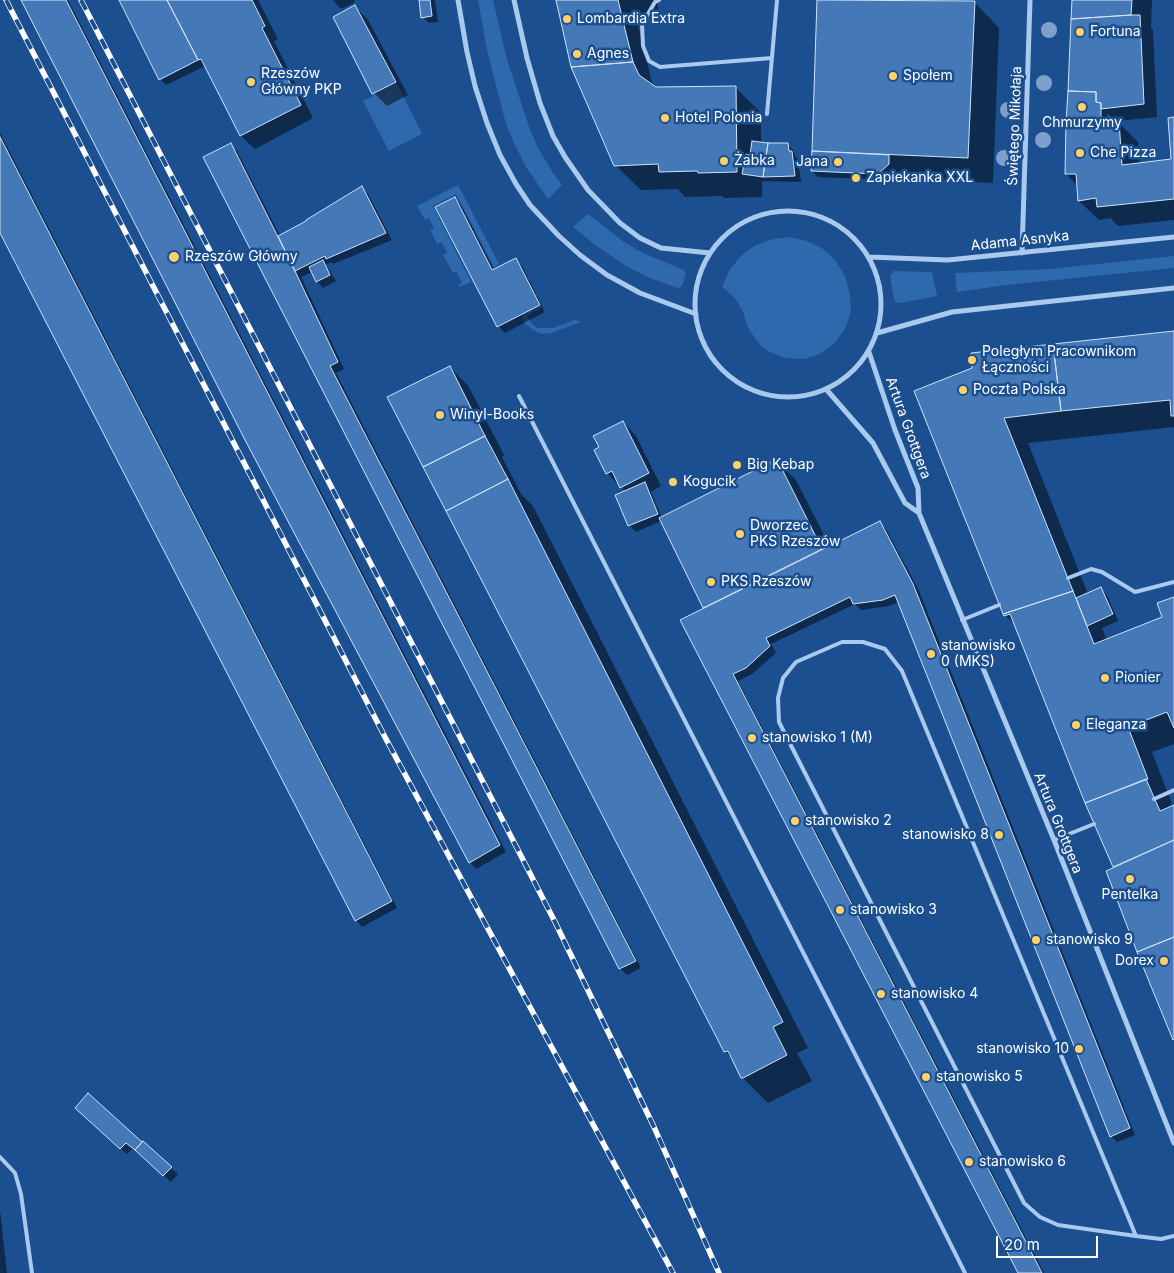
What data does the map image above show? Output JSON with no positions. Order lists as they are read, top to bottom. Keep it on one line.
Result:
{"streets":{"street":["Świętego Mikołaja","Adama Asnyka","Artura Grottgera"]},"crossings":[["Świętego Mikołaja","Adama Asnyka"]],"places":["Lombardia Extra","Fortuna","Agnes","Społem","Rzeszów Główny PKP","Chmurzymy","Hotel Polonia","Che Pizza","Żabka","Jana","Zapiekanka XXL","Rzeszów Główny","Poległym Pracownikom Łączności","Poczta Polska","Winyl-Books","Big Kebap","Kogucik","Dworzec PKS Rzeszów","PKS Rzeszów","stanowisko 0 (MKS)","Pionier","Eleganza","stanowisko 1 (M)","stanowisko 2","stanowisko 8","Pentelka","stanowisko 3","stanowisko 9","Dorex","stanowisko 4","stanowisko 10","stanowisko 5","stanowisko 6"],"scale_bar":"20 m"}
